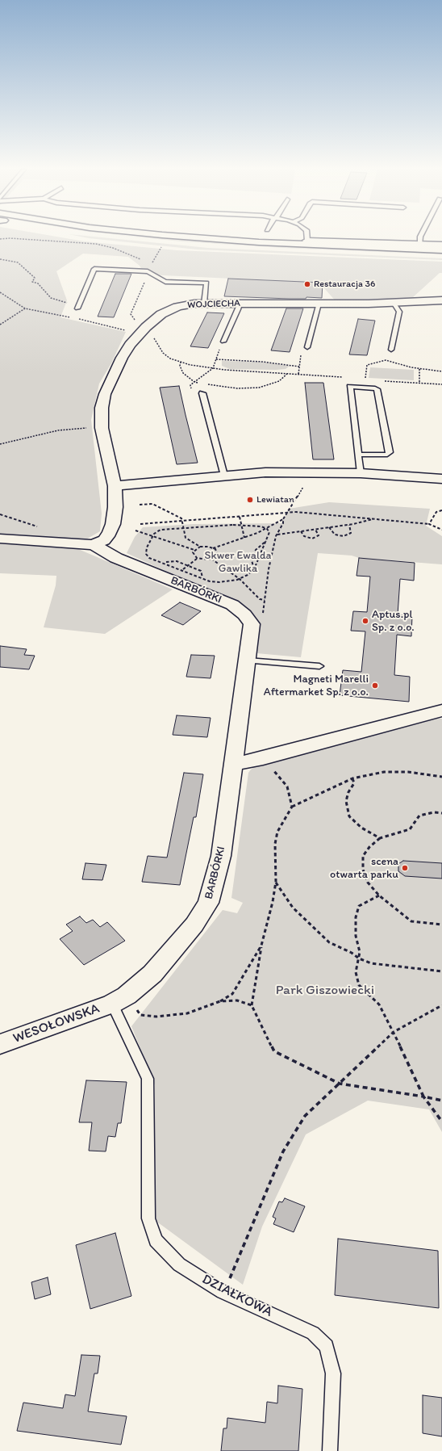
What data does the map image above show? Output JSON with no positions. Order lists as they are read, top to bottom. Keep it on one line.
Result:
{"streets":{"street":["WOJCIECHA","BARBÓRKI","WESOŁOWSKA"],"lane":["DZIAŁKOWA"]},"crossings":[["WOJCIECHA","BARBÓRKI"],["BARBÓRKI","WESOŁOWSKA"],["BARBÓRKI","DZIAŁKOWA"],["WESOŁOWSKA","DZIAŁKOWA"]],"parks":["Skwer Ewalda Gawlika","Park Giszowiecki"],"places":["Restauracja 36","Lewiatan","Aptus.pl Sp. z o.o.","Magneti Marelli Aftermarket Sp. z o.o.","scena otwarta parku"]}
